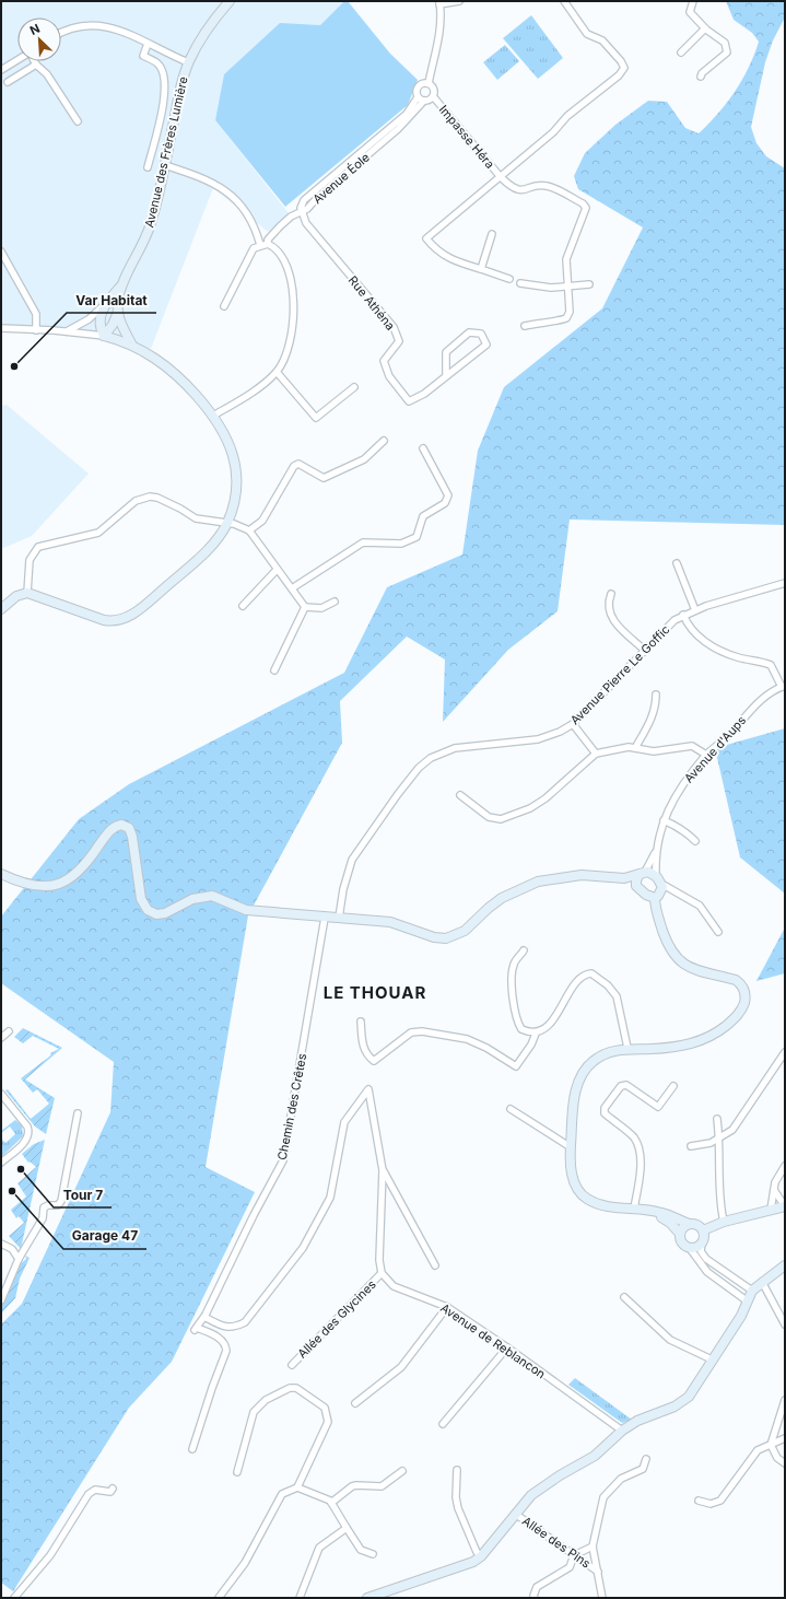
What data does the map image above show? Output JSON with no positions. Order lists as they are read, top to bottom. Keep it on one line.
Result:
{"streets":{"street":["Impasse Héra","Avenue des Frères Lumière","Avenue Éole","Rue Athéna","Avenue Pierre Le Goffic","Avenue d'Aups","Chemin des Crêtes","Allée des Glycines","Avenue de Reblancon","Allée des Pins"]},"crossings":[["Impasse Héra","Avenue Éole"],["Avenue Éole","Rue Athéna"],["Allée des Glycines","Avenue de Reblancon"]],"districts":["LE THOUAR"],"places":["Var Habitat","Tour 7","Garage 47"],"north":"top left"}
